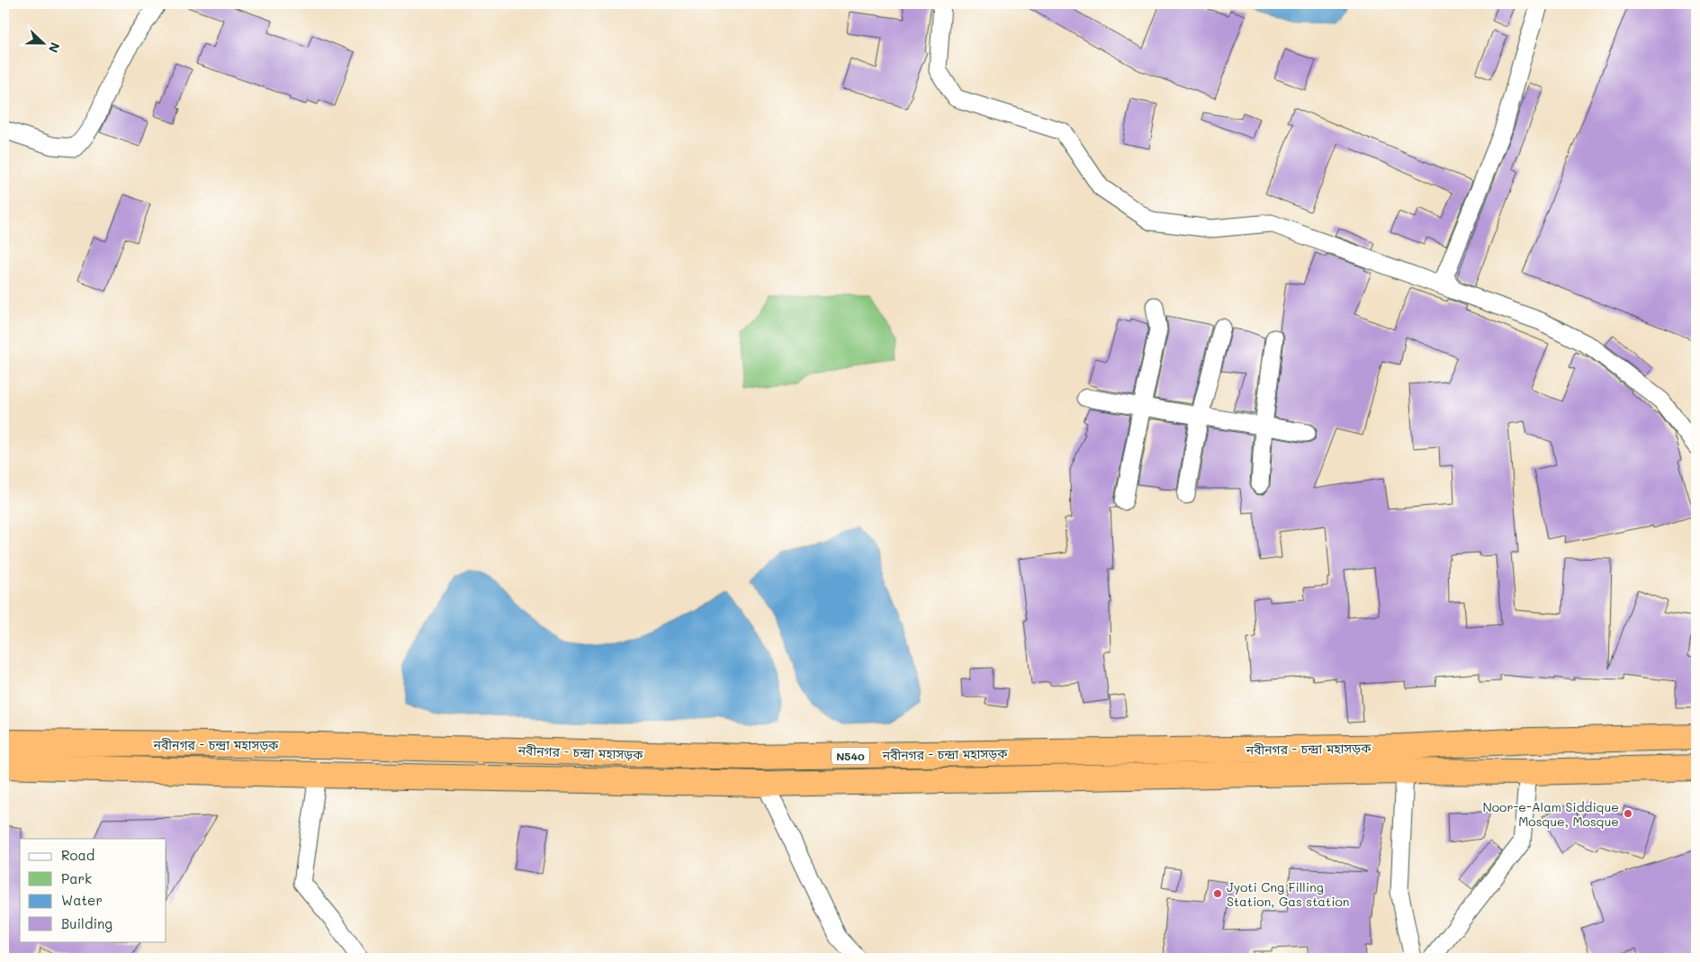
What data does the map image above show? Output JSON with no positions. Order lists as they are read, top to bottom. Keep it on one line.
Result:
{"streets":{"highway":["নবীনগর - চন্দ্রা মহাসড়ক","N540"]},"places":["Noor-e-Alam Siddique Mosque, Mosque","Jyoti Cng Filling Station, Gas station"],"legend":["Road","Park","Water","Building"],"north":"right"}
